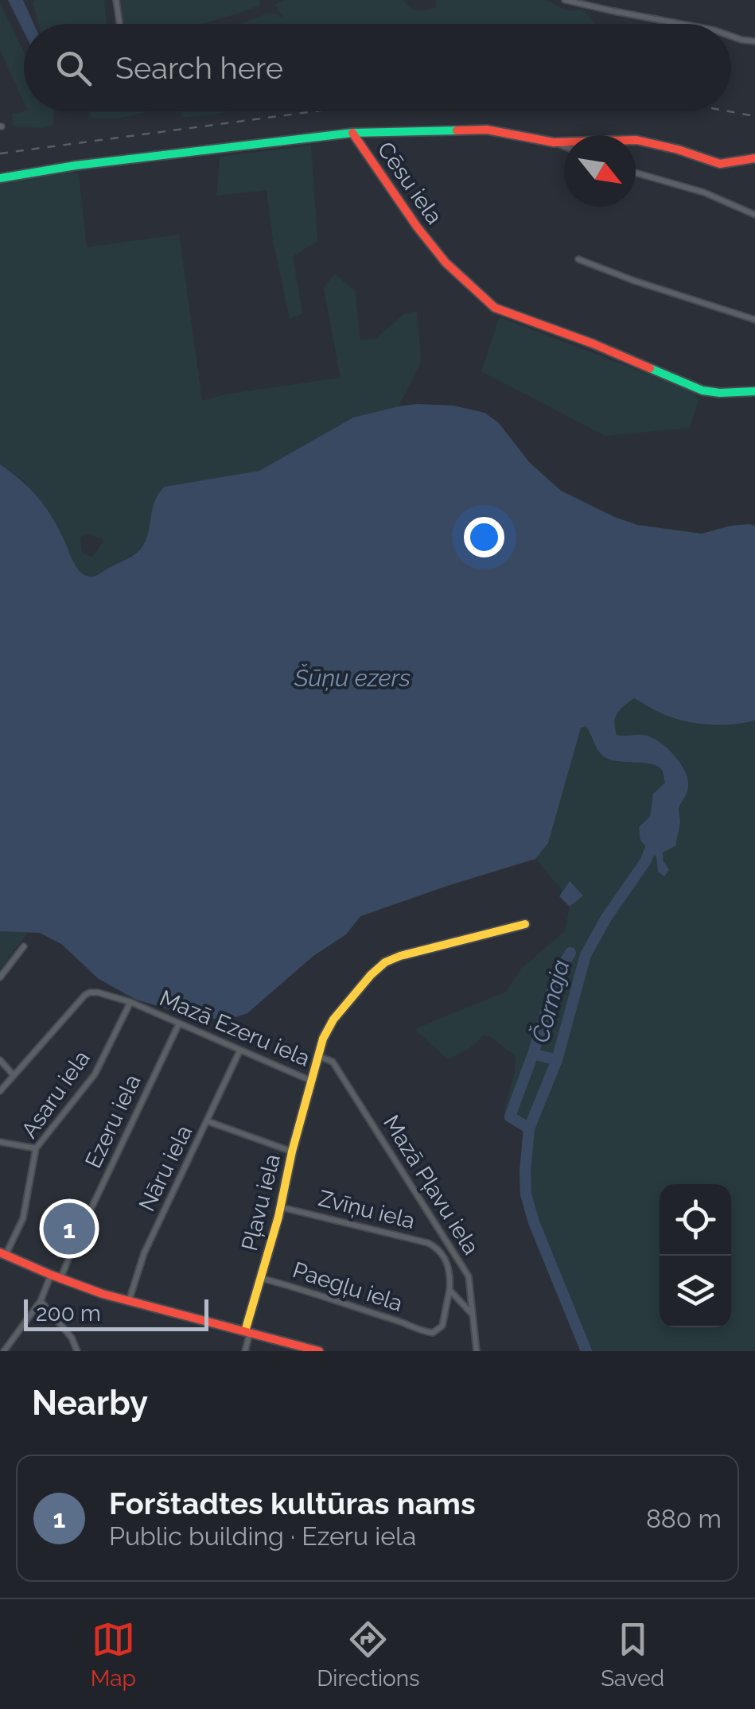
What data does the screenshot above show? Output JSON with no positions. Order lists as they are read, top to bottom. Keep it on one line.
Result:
{"streets":{"street":["Cēsu iela","Mazā Ezeru iela","Asaru iela","Ezeru iela","Nāru iela","Mazā Pļavu iela","Pļavu iela","Zvīņu iela","Paegļu iela"]},"crossings":[["Mazā Ezeru iela","Asaru iela"],["Mazā Ezeru iela","Ezeru iela"],["Mazā Ezeru iela","Nāru iela"],["Mazā Ezeru iela","Mazā Pļavu iela"],["Mazā Ezeru iela","Pļavu iela"],["Pļavu iela","Zvīņu iela"],["Pļavu iela","Paegļu iela"],["Zvīņu iela","Paegļu iela"]],"water":["Šūņu ezers","Čornaja"],"scale_bar":"200 m","north":"bottom right","page":{"search":"Search here","pins":"1","scale":"200 m","heading":"Nearby","list":[{"mark":"1","name":"Forštadtes kultūras nams","note":"Public building · Ezeru iela","value":"880 m"}],"nav":["Map","Directions","Saved"]}}
